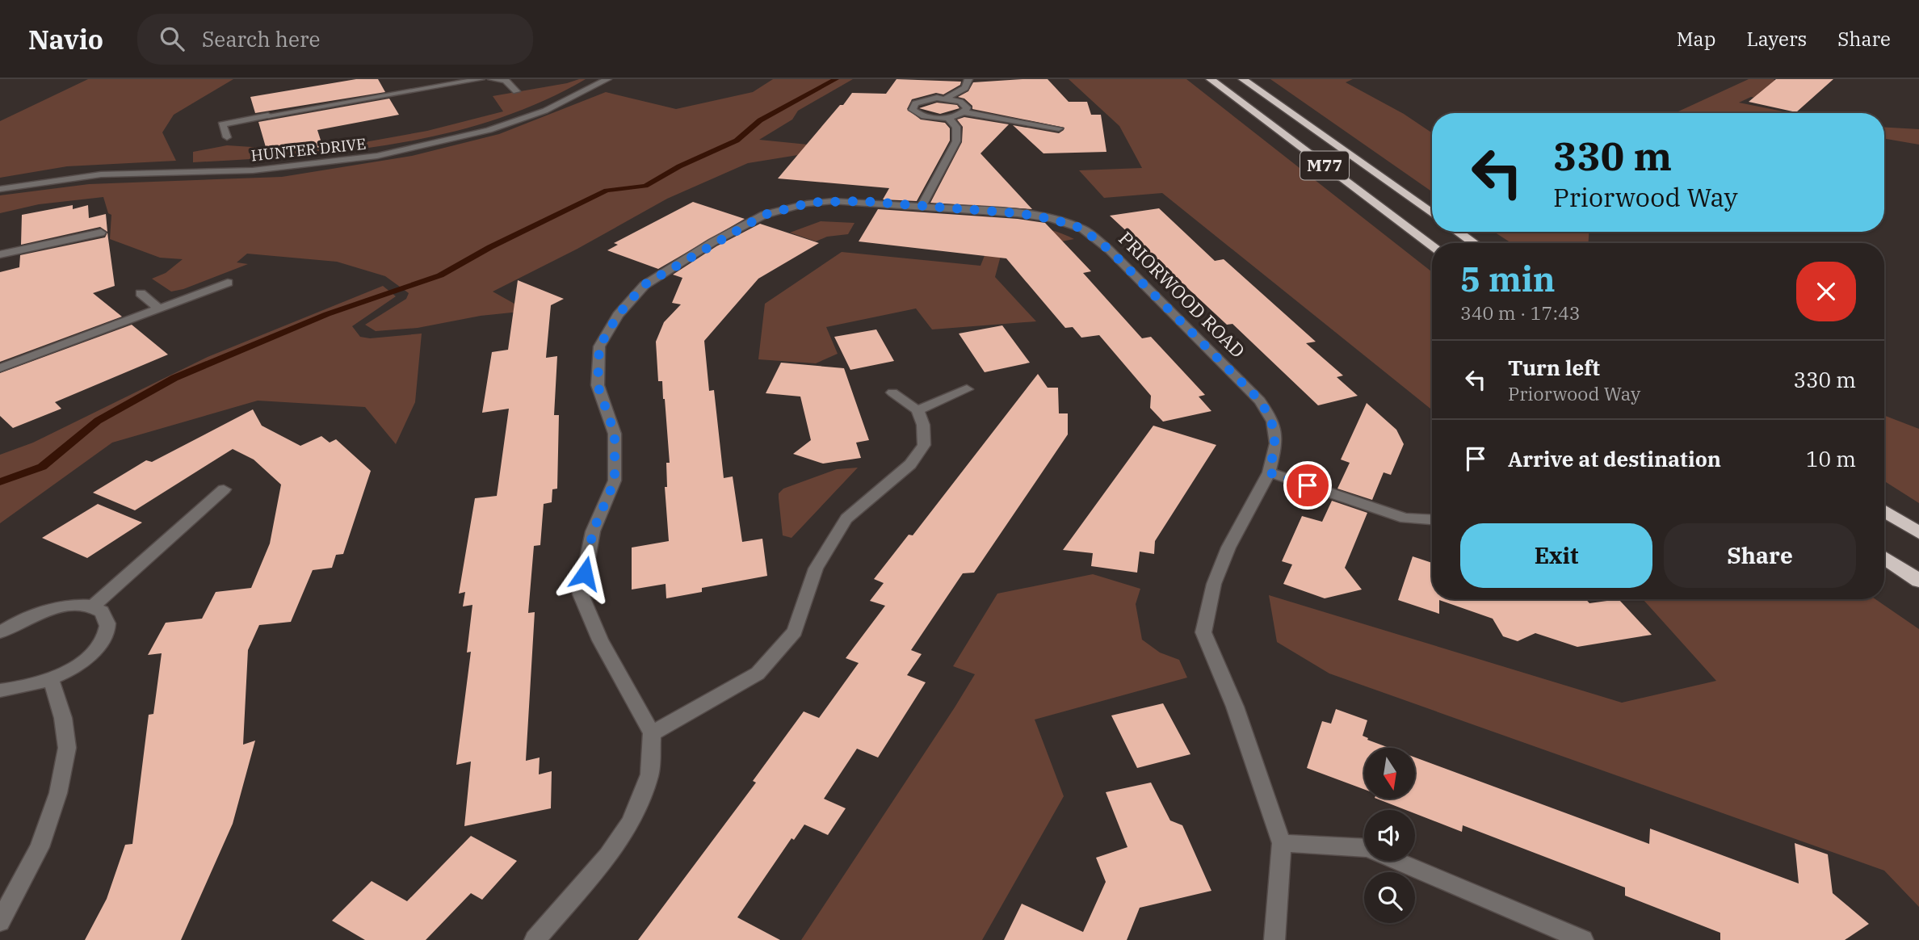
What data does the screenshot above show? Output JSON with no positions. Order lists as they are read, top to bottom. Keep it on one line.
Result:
{"streets":{"highway":["M77"],"street":["HUNTER DRIVE","PRIORWOOD ROAD"]},"north":"bottom","page":{"header":"Navio","search":"Search here","nav":["Map","Layers","Share"],"turn":["330 m","Priorwood Way"],"heading":["5 min","340 m · 17:43"],"list":[{"name":"Turn left","note":"Priorwood Way","value":"330 m"},{"name":"Arrive at destination","value":"10 m"}],"buttons":["Exit","Share"]}}
